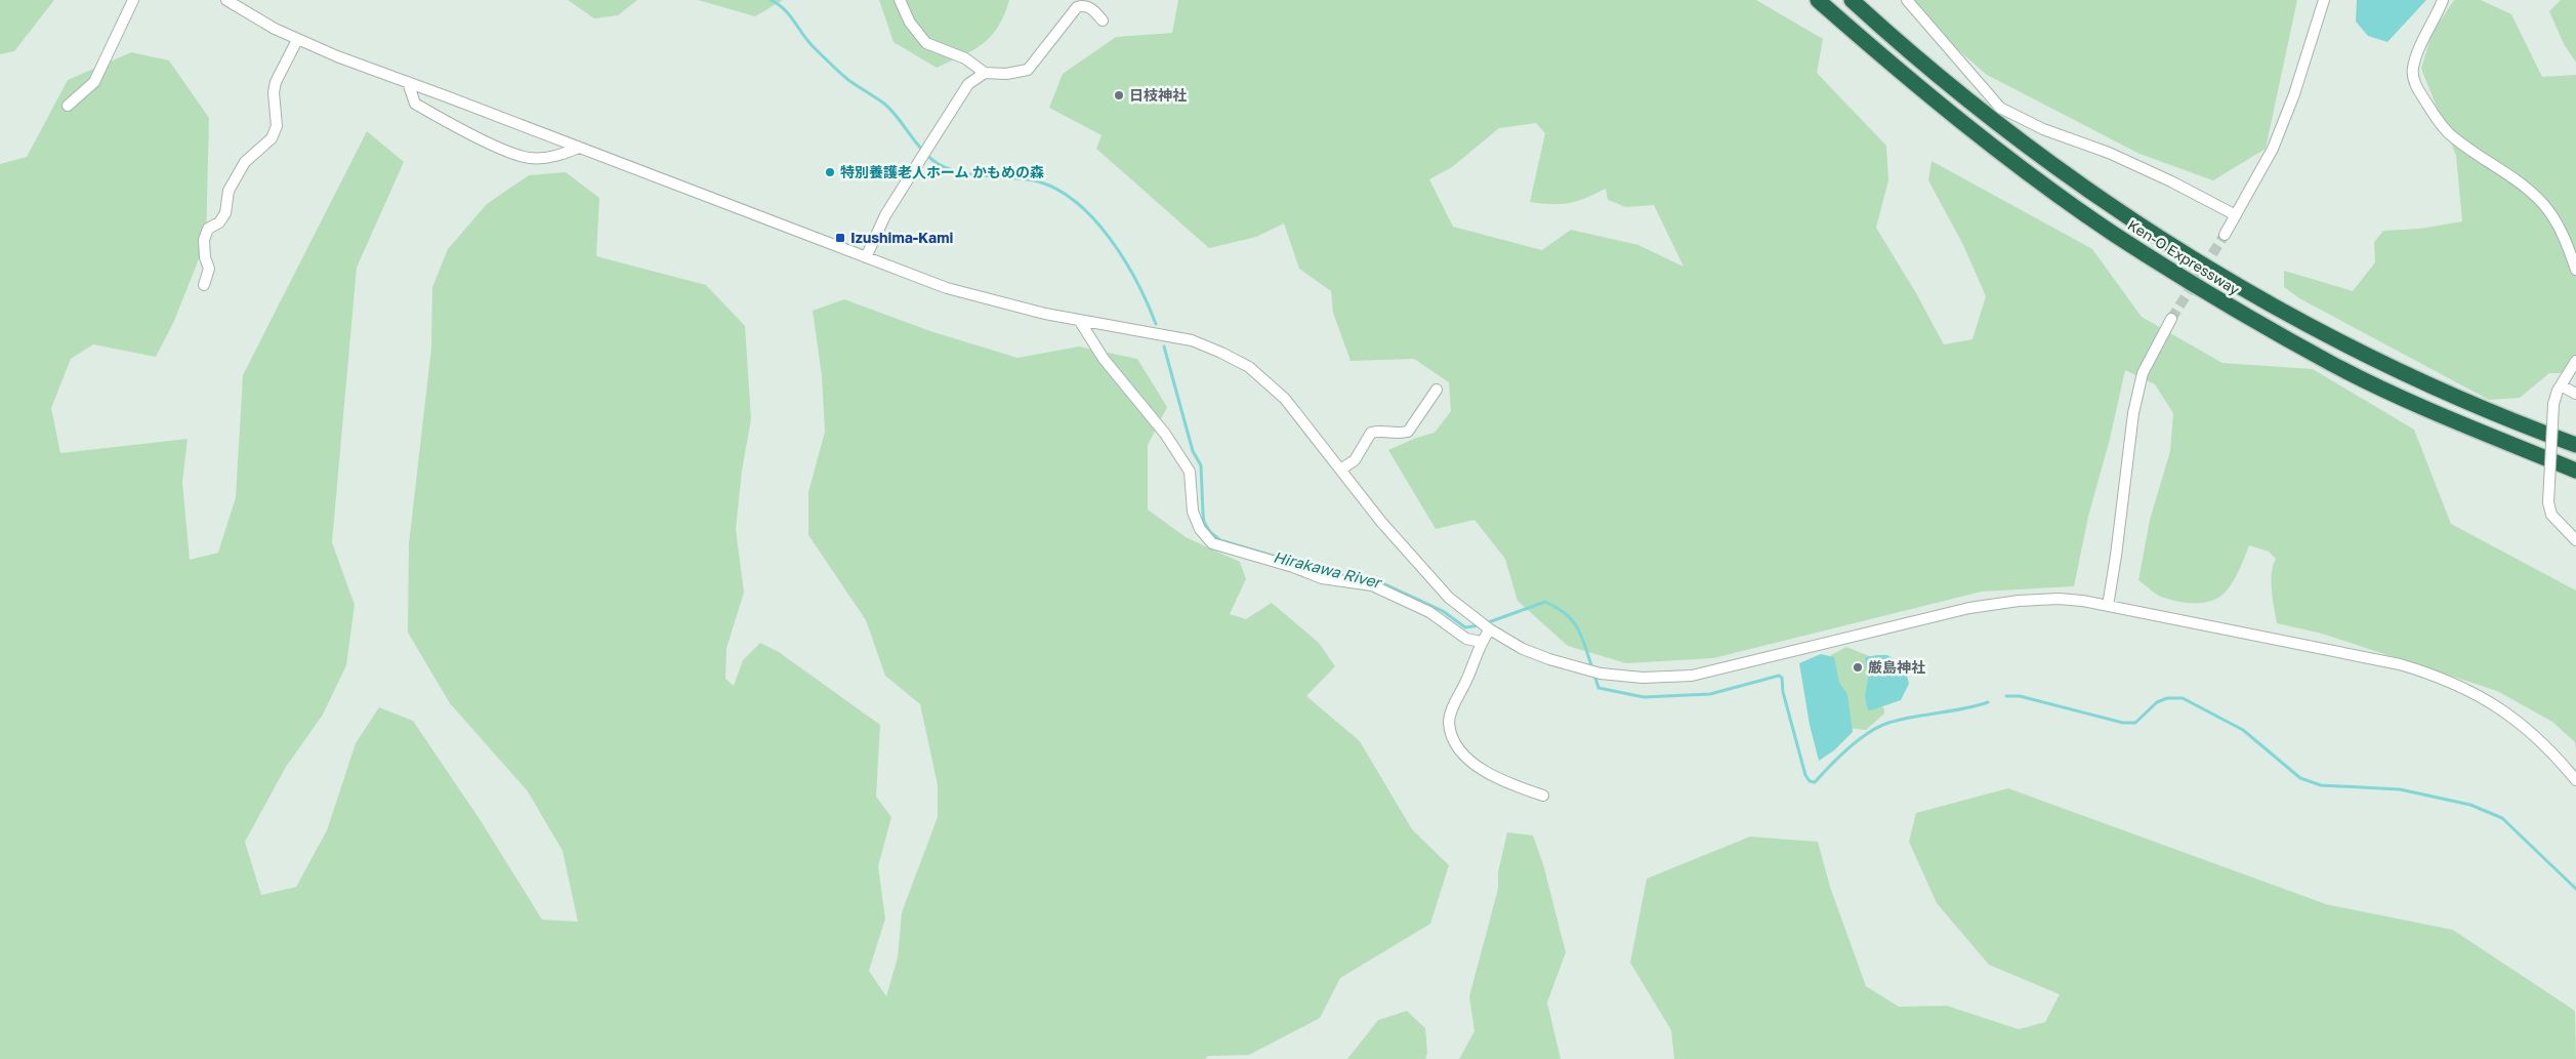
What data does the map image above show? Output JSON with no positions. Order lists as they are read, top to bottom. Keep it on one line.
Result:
{"streets":{"highway":["Ken-O Expressway"]},"water":["Hirakawa River"],"places":{"other":["日枝神社","特別養護老人ホーム かもめの森","厳島神社"],"transit":["Izushima-Kami"]}}
